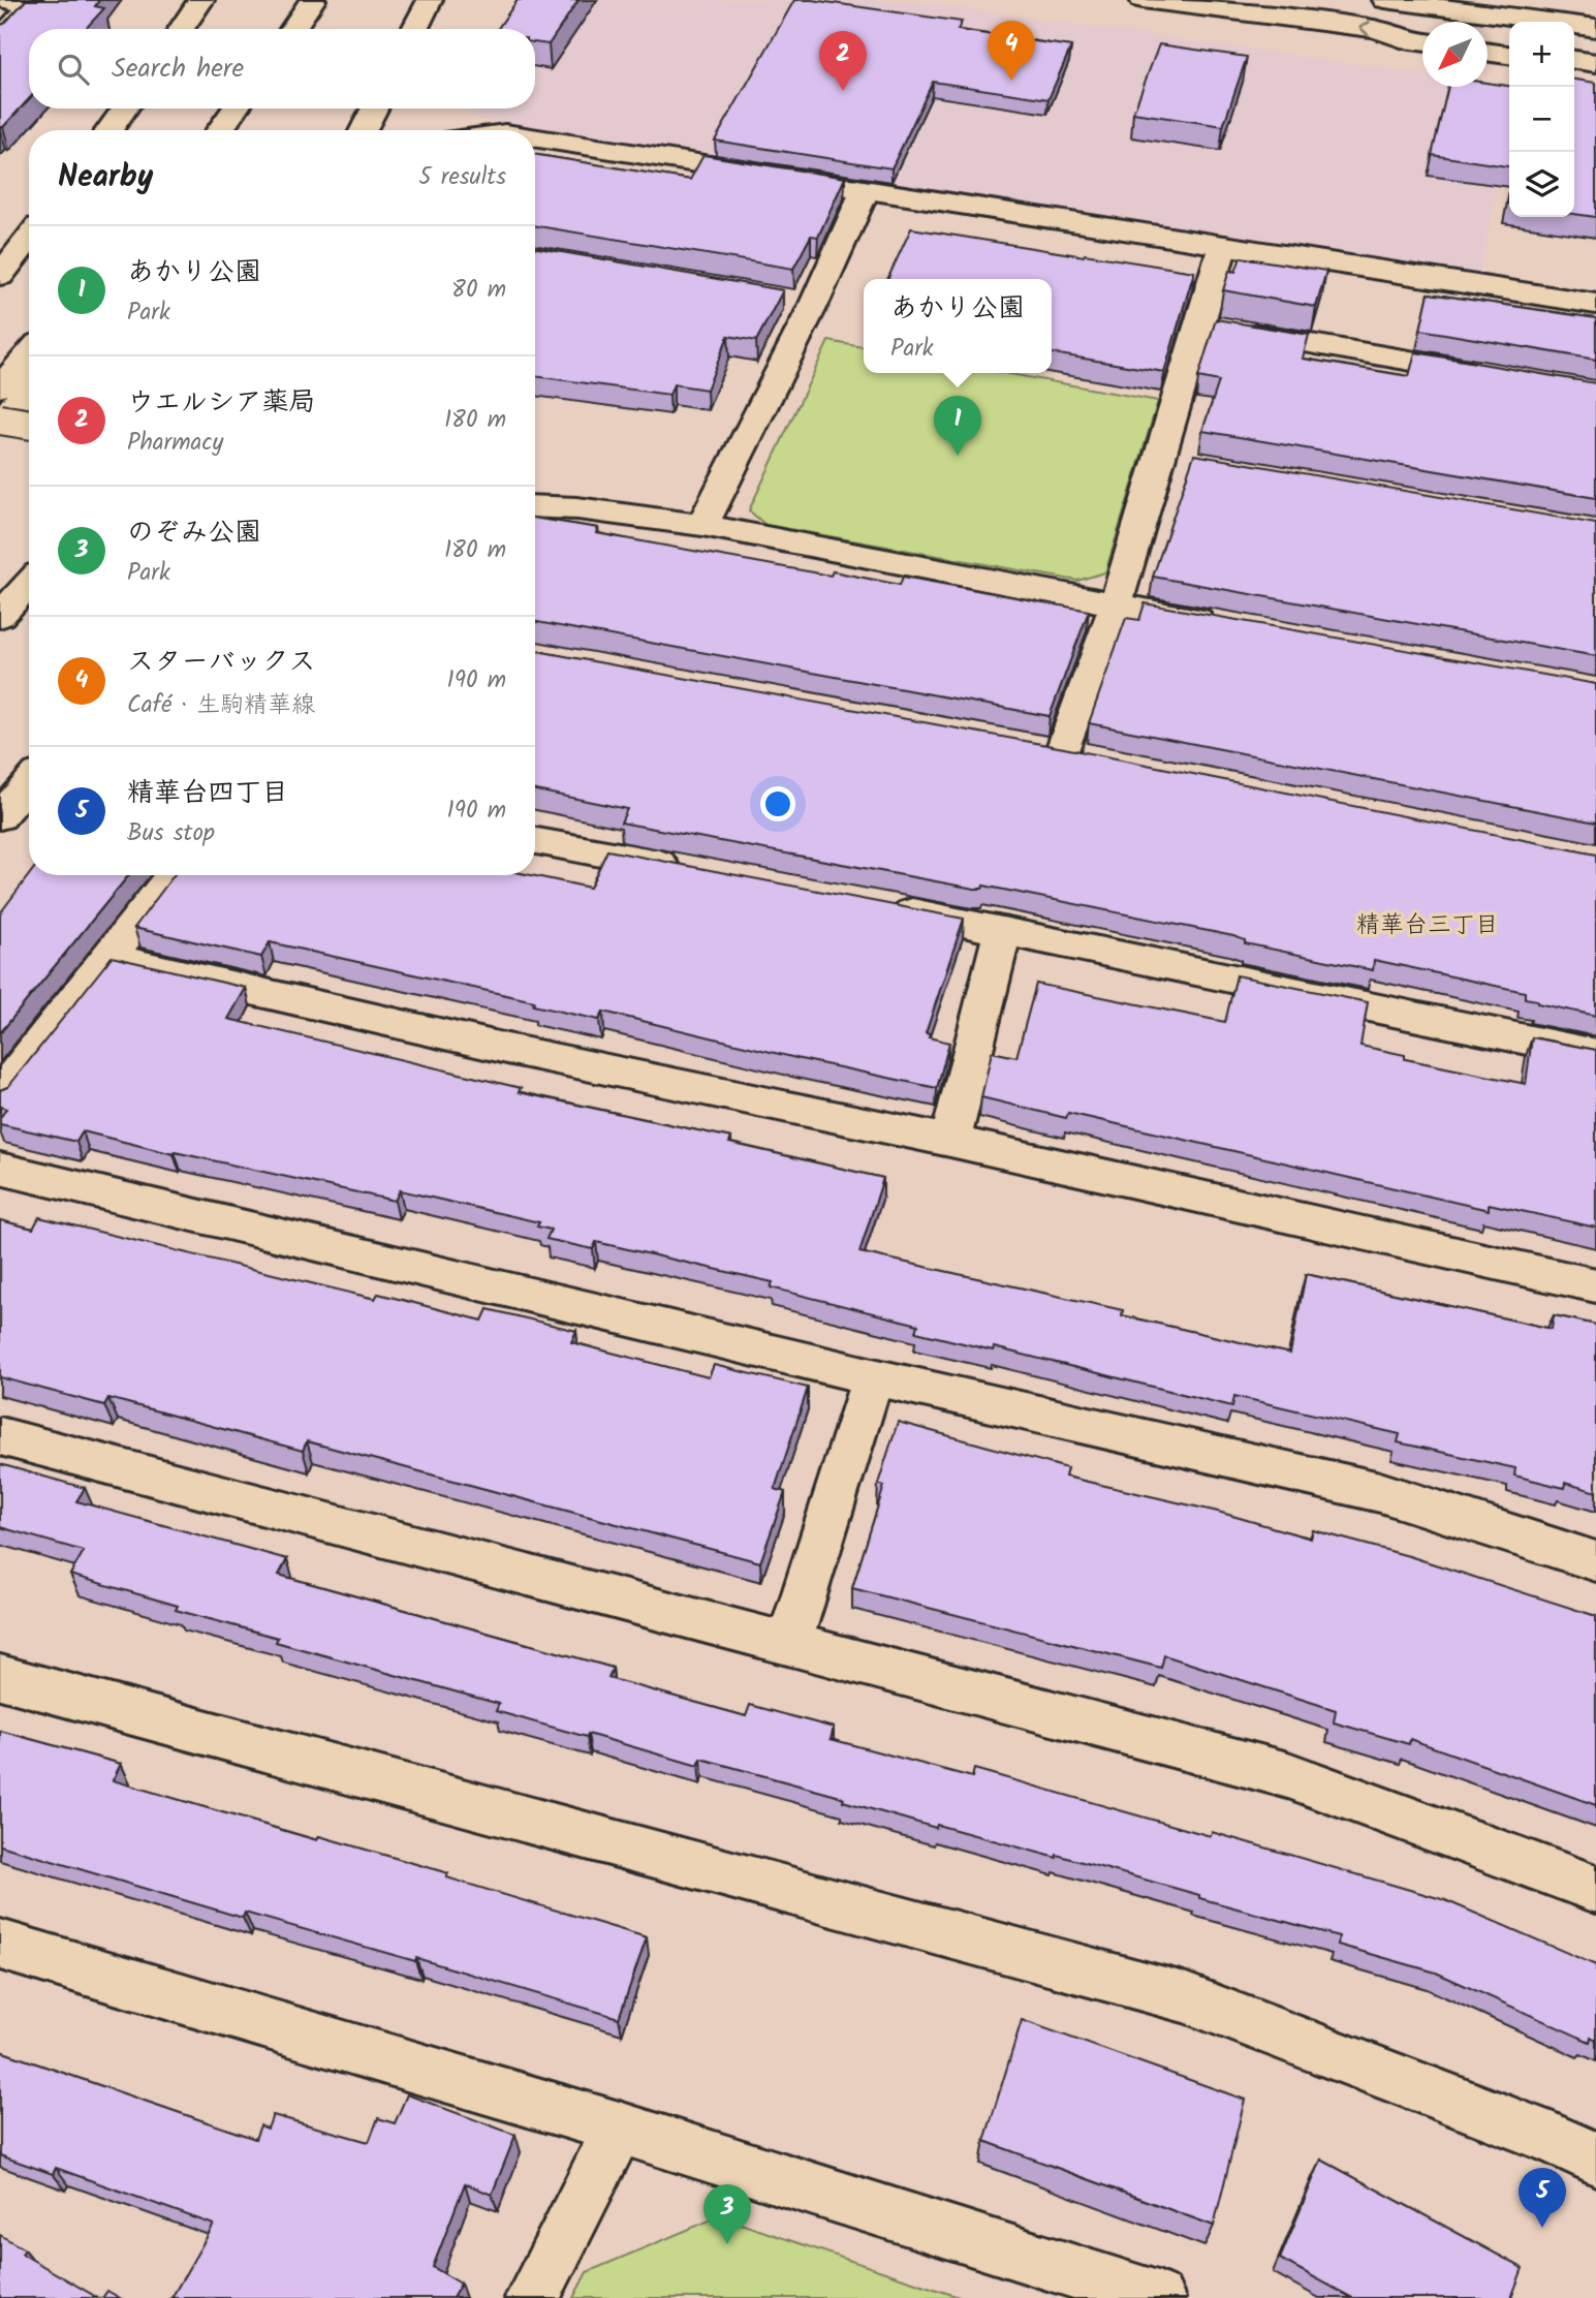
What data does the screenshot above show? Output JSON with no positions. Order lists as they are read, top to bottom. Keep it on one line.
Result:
{"districts":["精華台三丁目"],"north":"bottom left","page":{"pins":["4","2","1","5","3"],"map_buttons":["+","−"],"search":"Search here","heading":["Nearby","5 results"],"list":[{"mark":"1","name":"あかり公園","note":"Park","value":"80 m"},{"mark":"2","name":"ウエルシア薬局","note":"Pharmacy","value":"180 m"},{"mark":"3","name":"のぞみ公園","note":"Park","value":"180 m"},{"mark":"4","name":"スターバックス","note":"Café · 生駒精華線","value":"190 m"},{"mark":"5","name":"精華台四丁目","note":"Bus stop","value":"190 m"}],"popup":["あかり公園","Park"]}}
